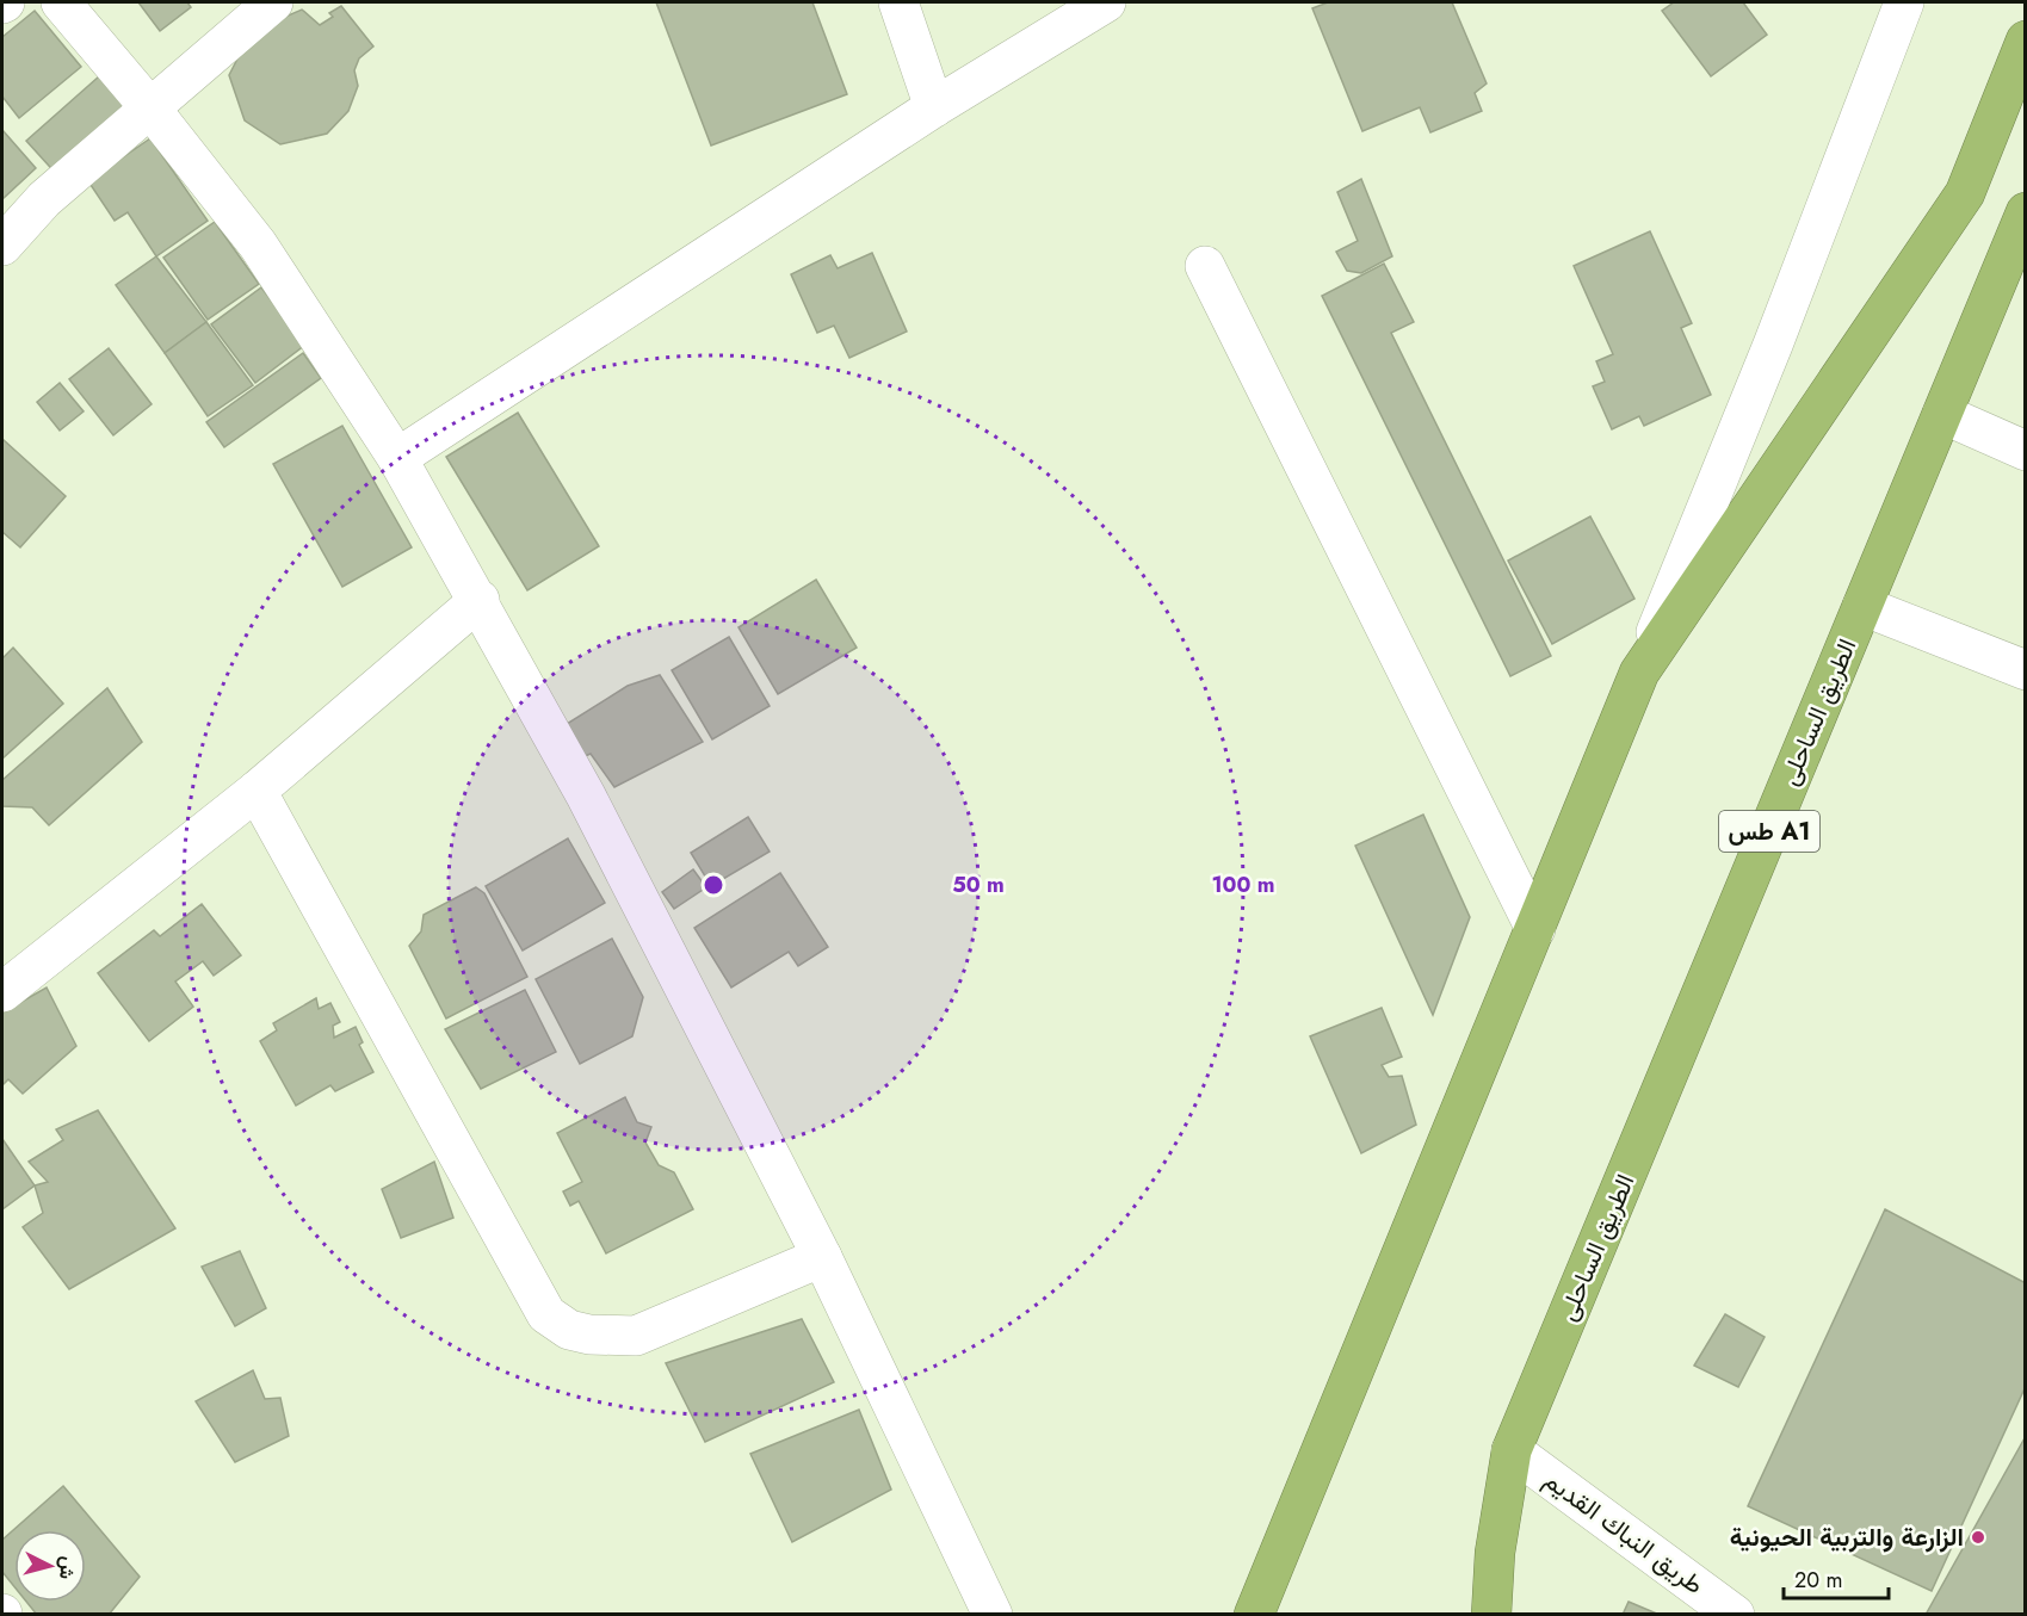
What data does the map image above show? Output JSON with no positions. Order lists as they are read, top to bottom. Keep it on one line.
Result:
{"streets":{"highway":["الطريق الساحلى","طس A1"],"street":["طريق النباك القديم"]},"crossings":[["الطريق الساحلى","طريق النباك القديم"]],"places":["الزارعة والتربية الحيونية"],"scale_bar":"20 m","north":"right","rings":["50 m","100 m"]}
